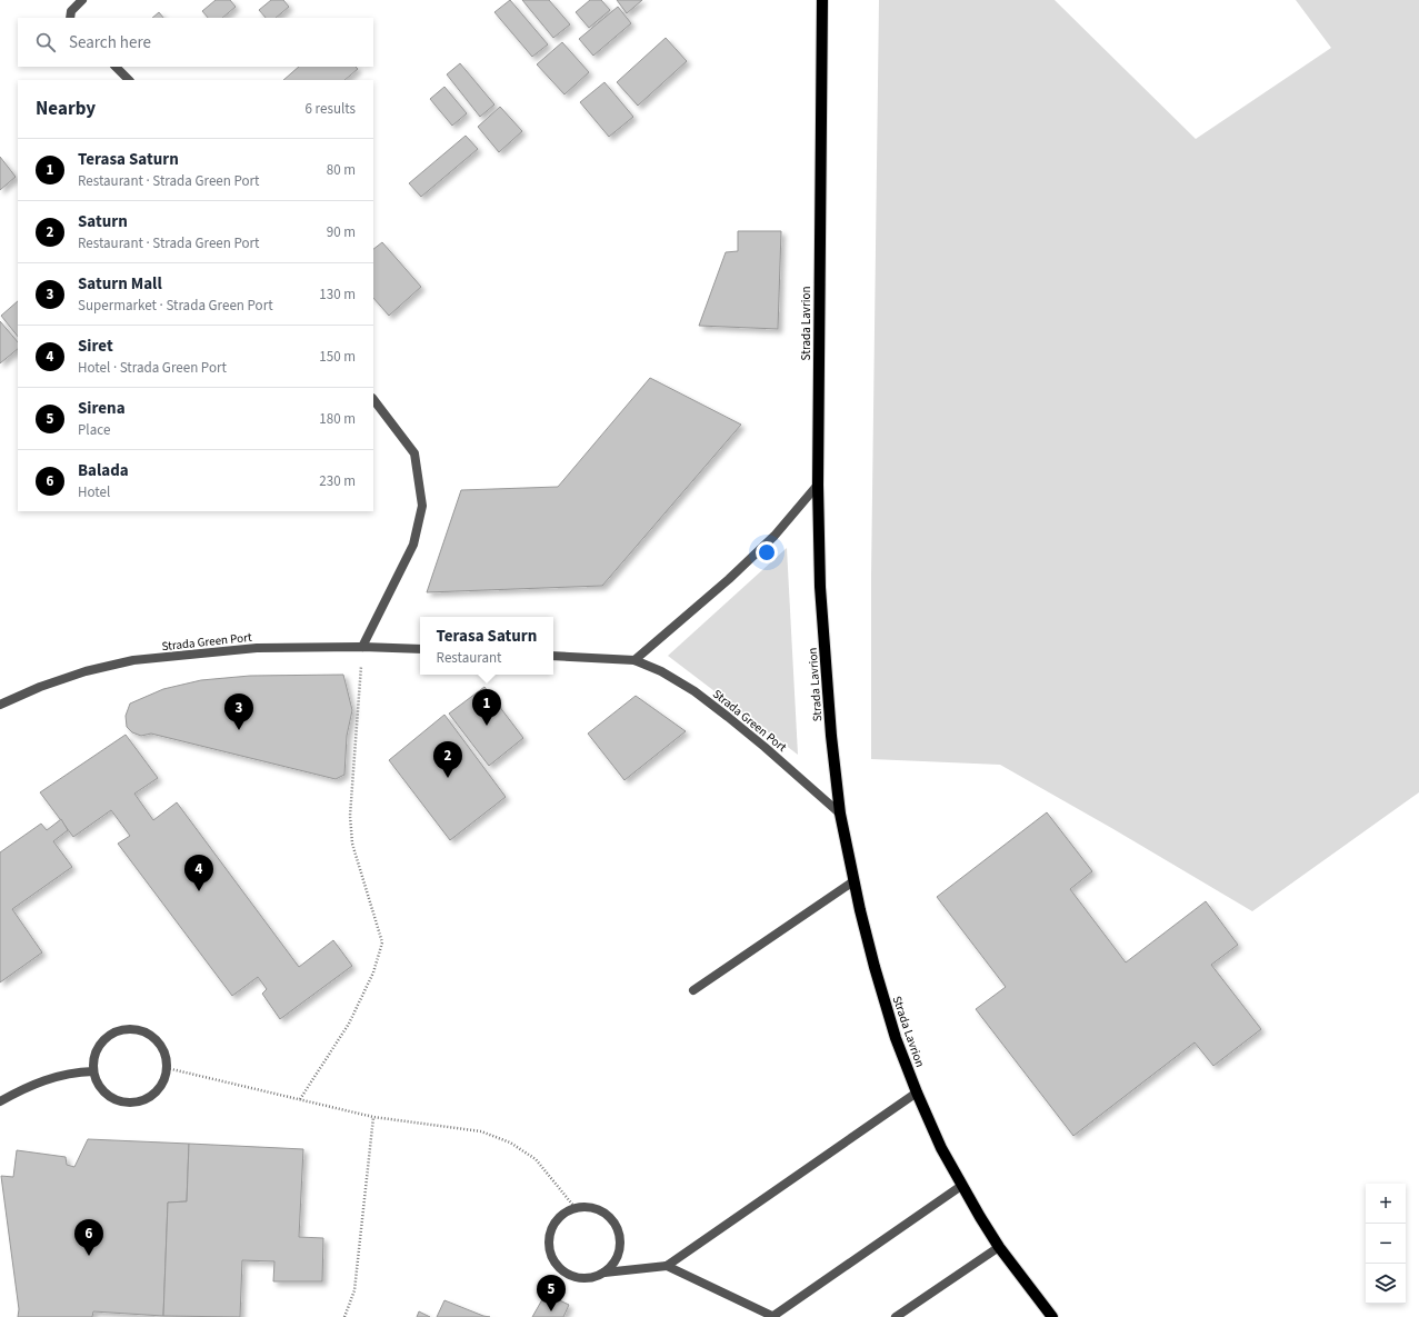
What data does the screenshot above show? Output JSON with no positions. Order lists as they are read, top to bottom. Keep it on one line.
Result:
{"streets":{"main road":["Strada Lavrion"],"street":["Strada Green Port"]},"crossings":[["Strada Lavrion","Strada Green Port"]],"page":{"search":"Search here","heading":["Nearby","6 results"],"list":[{"mark":"1","name":"Terasa Saturn","note":"Restaurant · Strada Green Port","value":"80 m"},{"mark":"2","name":"Saturn","note":"Restaurant · Strada Green Port","value":"90 m"},{"mark":"3","name":"Saturn Mall","note":"Supermarket · Strada Green Port","value":"130 m"},{"mark":"4","name":"Siret","note":"Hotel · Strada Green Port","value":"150 m"},{"mark":"5","name":"Sirena","note":"Place","value":"180 m"},{"mark":"6","name":"Balada","note":"Hotel","value":"230 m"}],"popup":["Terasa Saturn","Restaurant"],"pins":["1","3","2","4","6","5"],"map_buttons":["+","−"]}}
